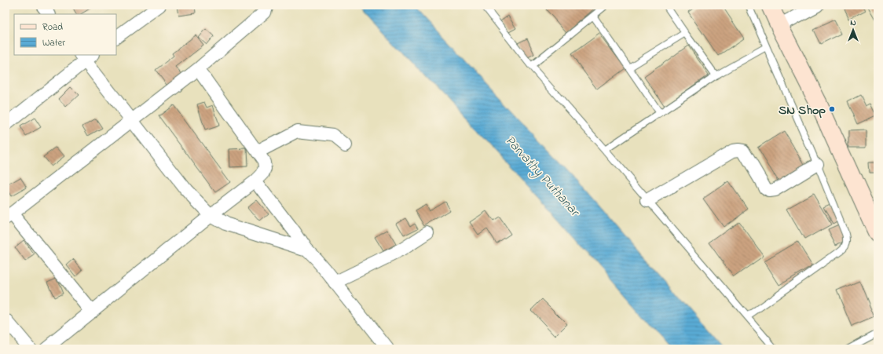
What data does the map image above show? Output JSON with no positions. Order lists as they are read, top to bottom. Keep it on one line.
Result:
{"water":["Parvathy Puthanar"],"places":["SN Shop"],"legend":["Road","Water"],"north":"top"}
